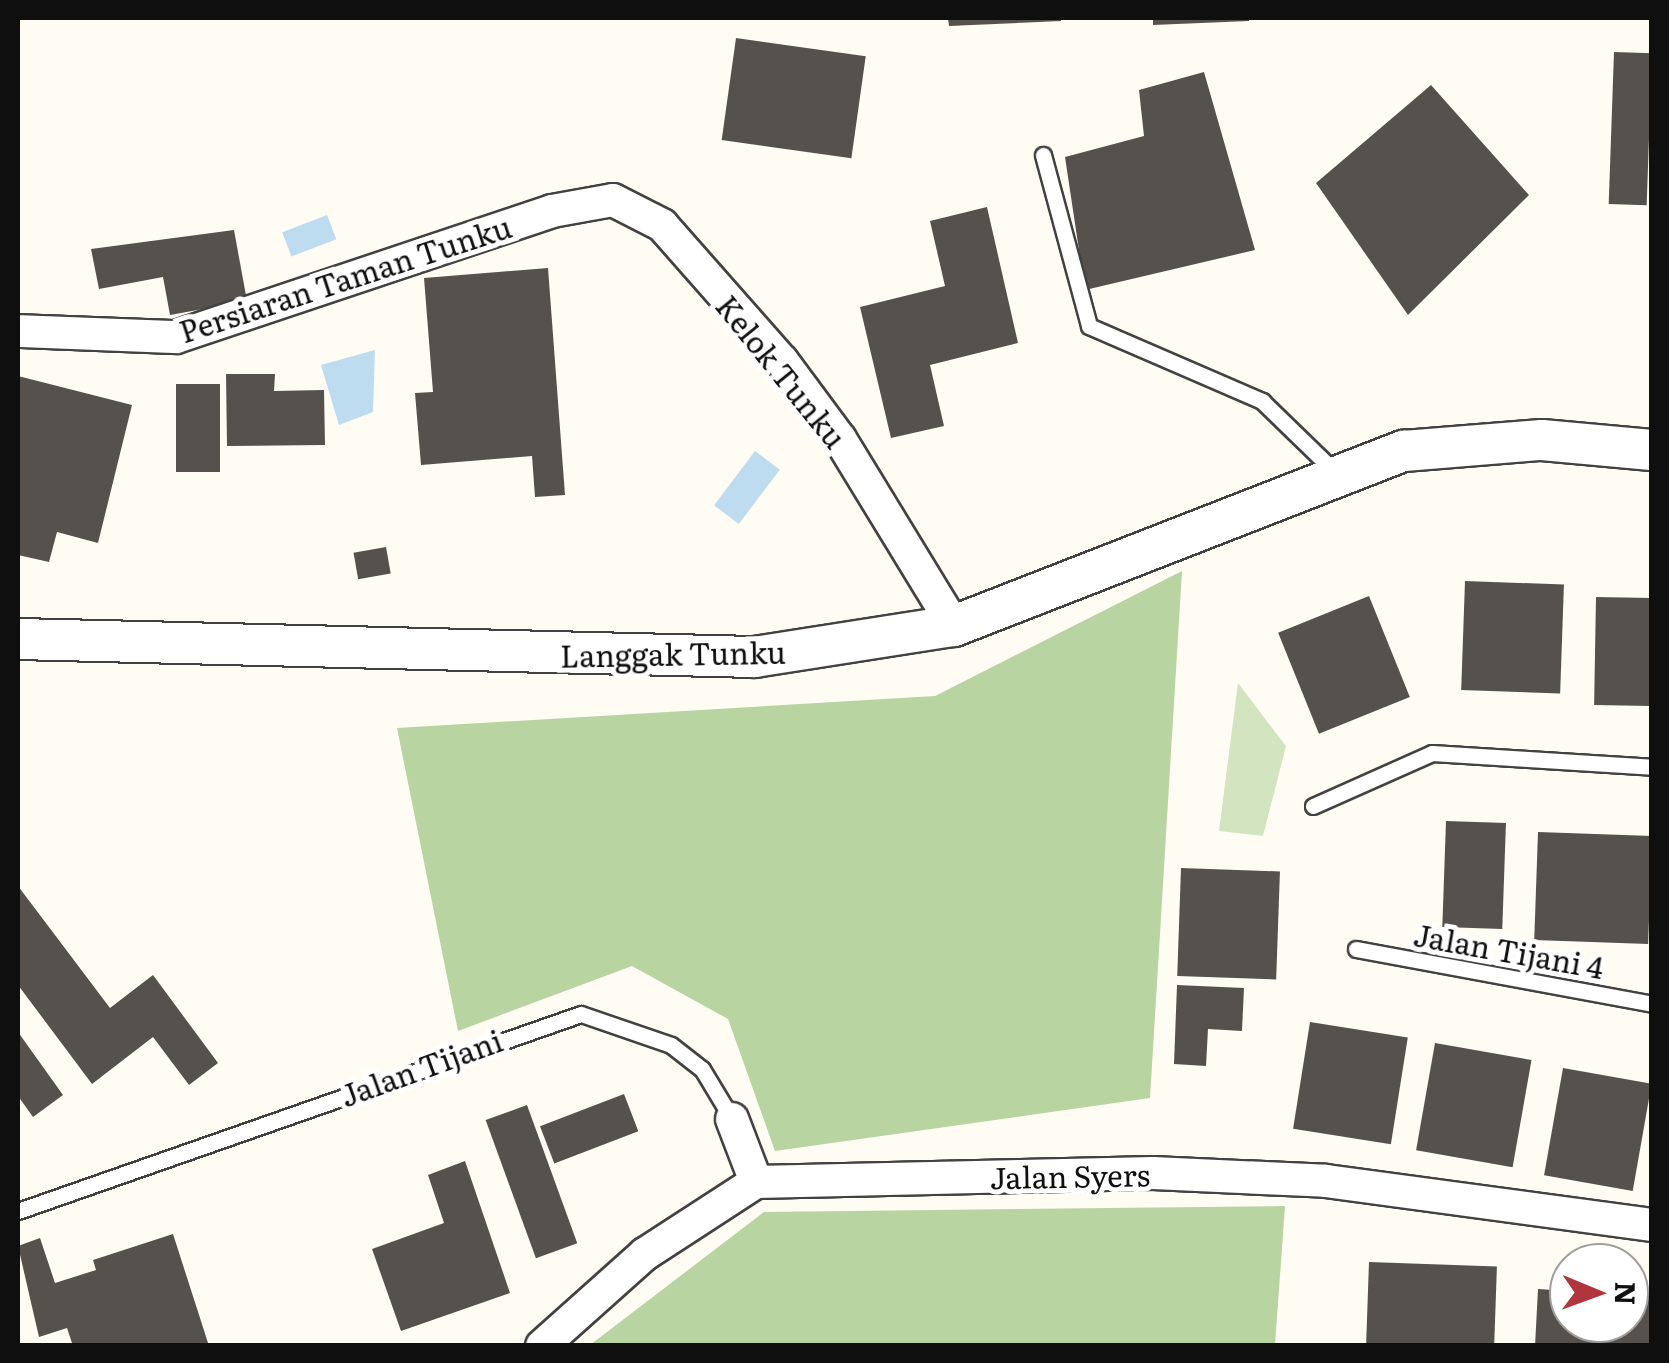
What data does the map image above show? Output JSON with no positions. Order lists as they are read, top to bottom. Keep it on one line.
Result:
{"streets":{"street":["Persiaran Taman Tunku","Kelok Tunku","Langgak Tunku","Jalan Tijani","Jalan Syers"],"lane":["Jalan Tijani 4"]},"crossings":[["Persiaran Taman Tunku","Kelok Tunku"],["Kelok Tunku","Langgak Tunku"],["Jalan Tijani","Jalan Syers"]],"north":"right"}
